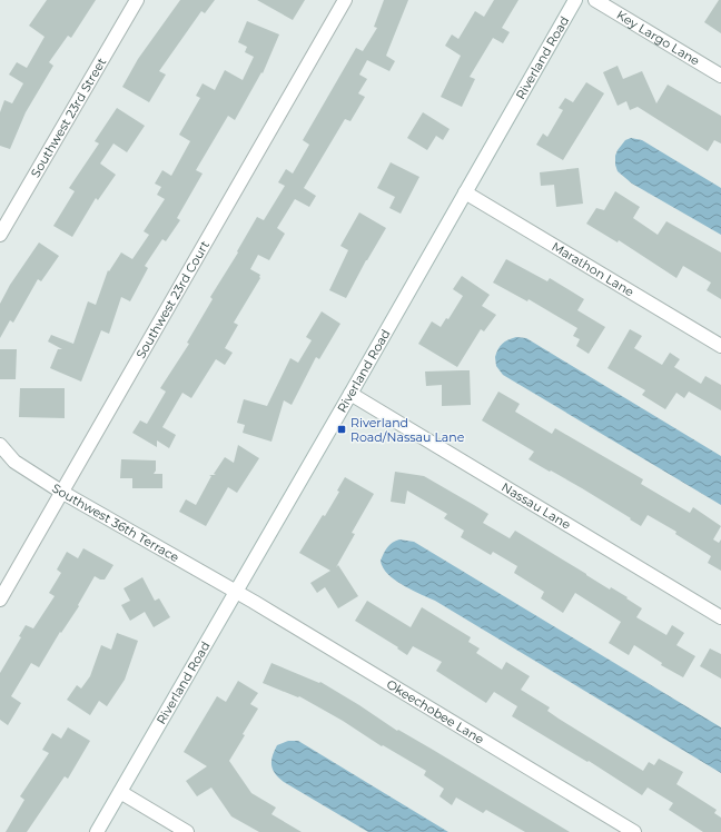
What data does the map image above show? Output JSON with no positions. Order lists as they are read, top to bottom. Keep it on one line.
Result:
{"streets":{"street":["Key Largo Lane","Riverland Road","Southwest 23rd Street","Marathon Lane","Southwest 23rd Court","Nassau Lane","Southwest 36th Terrace","Okeechobee Lane"]},"crossings":[["Riverland Road","Marathon Lane"],["Riverland Road","Nassau Lane"],["Riverland Road","Southwest 36th Terrace"],["Riverland Road","Okeechobee Lane"],["Southwest 23rd Court","Southwest 36th Terrace"],["Southwest 36th Terrace","Okeechobee Lane"]],"places":{"transit":["Riverland Road/Nassau Lane"]}}
